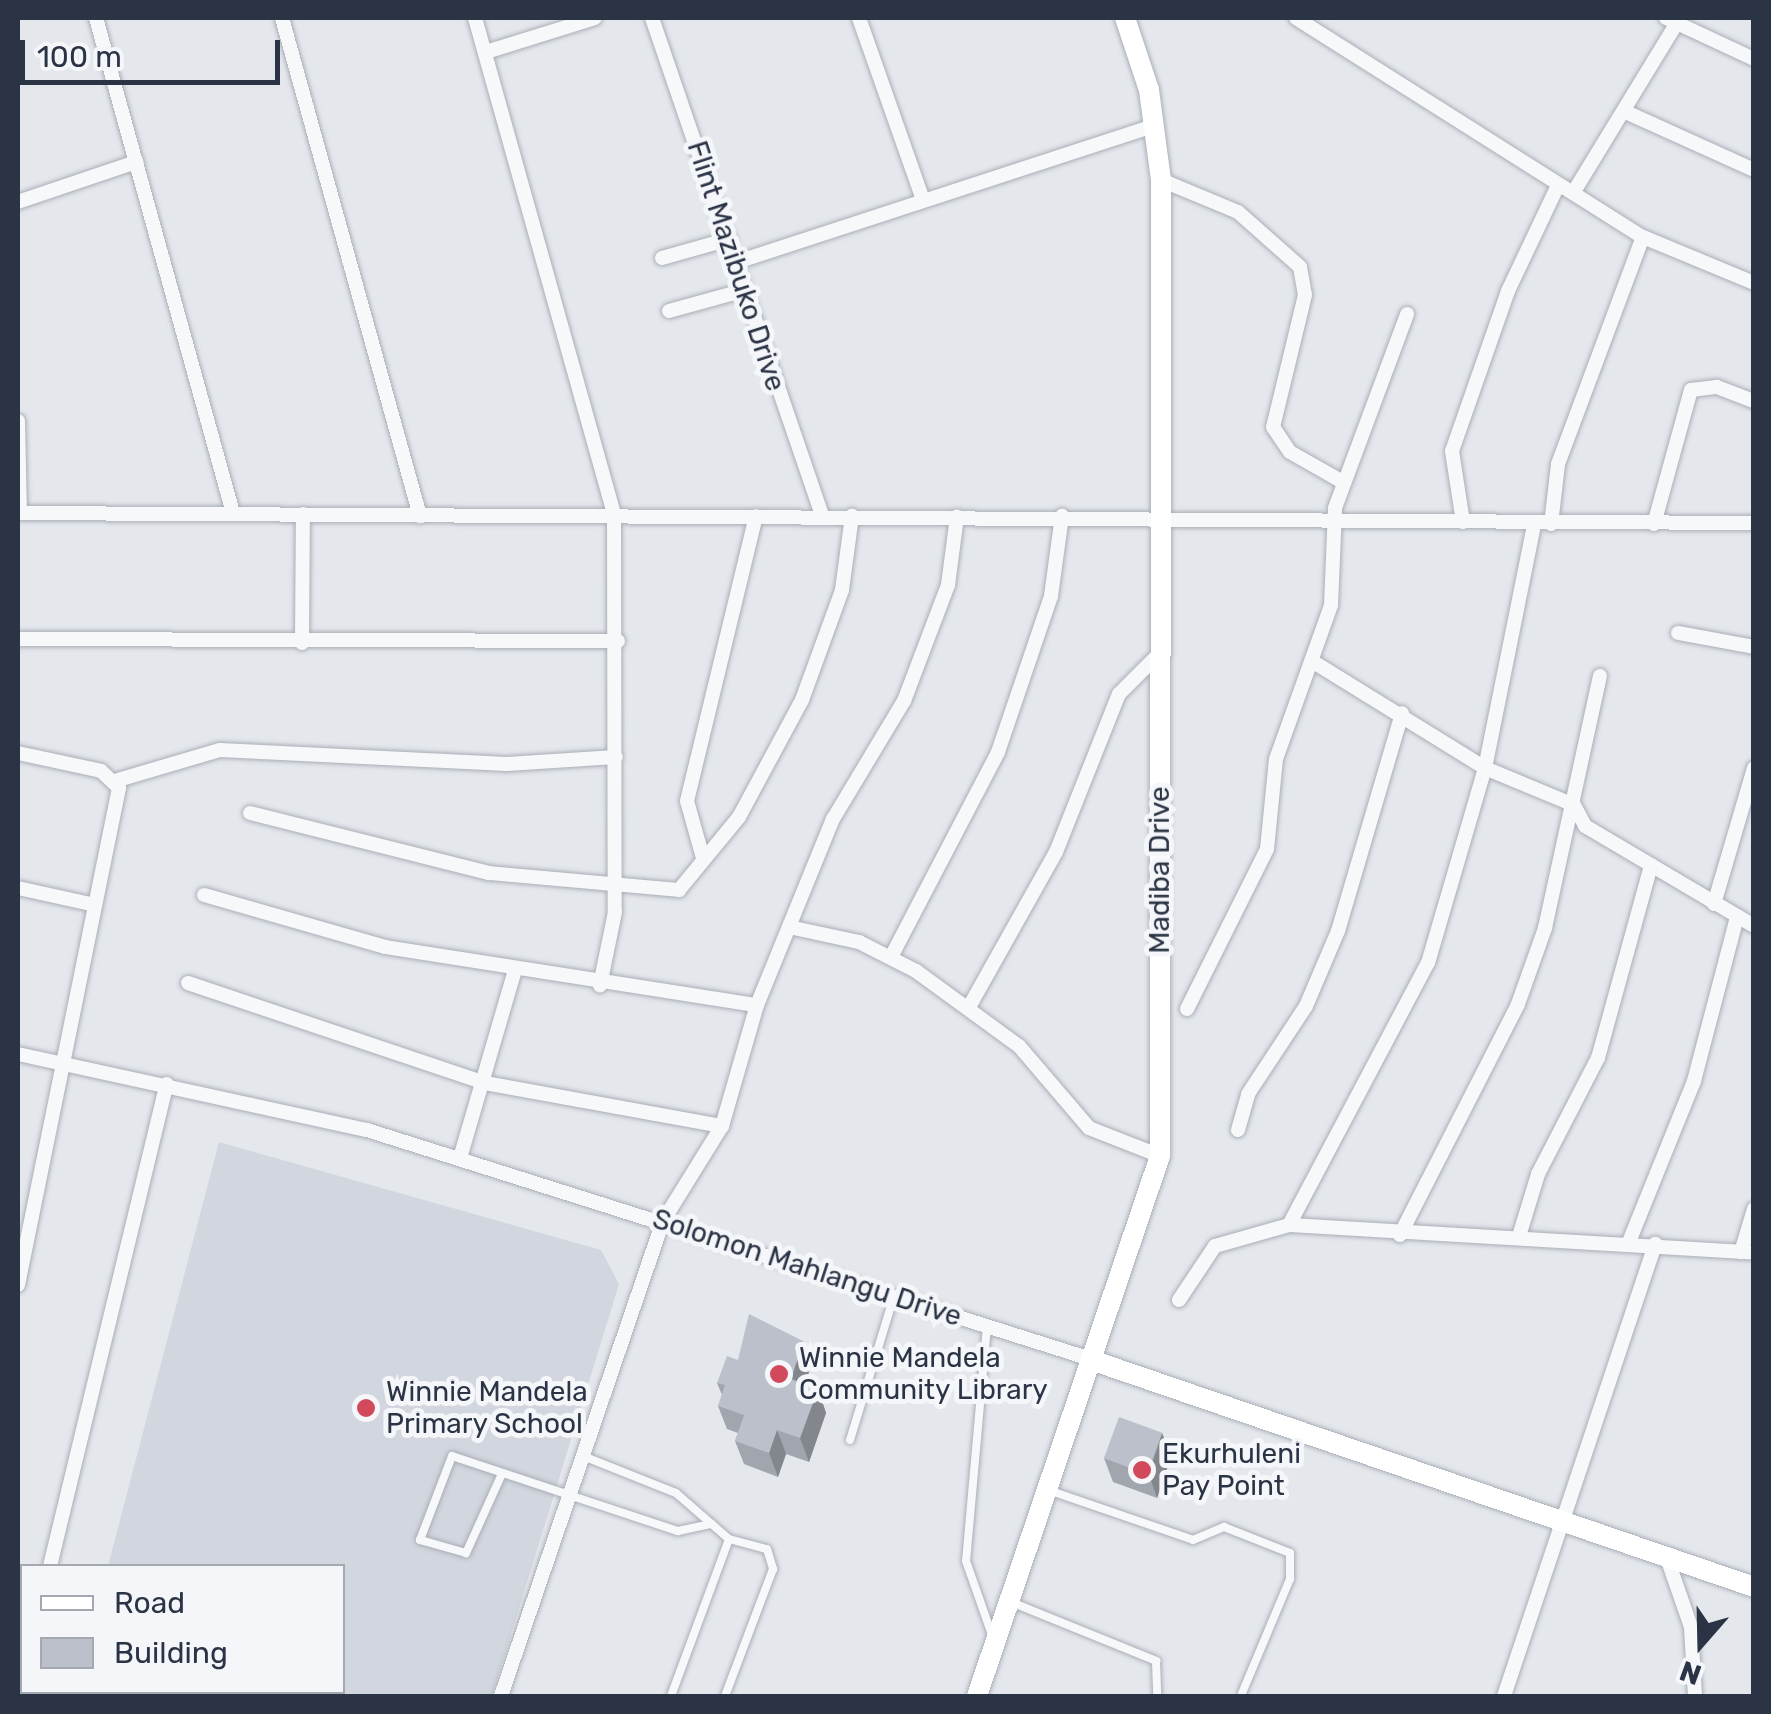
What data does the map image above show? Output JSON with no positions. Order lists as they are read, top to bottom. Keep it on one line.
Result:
{"streets":{"street":["Flint Mazibuko Drive","Madiba Drive","Solomon Mahlangu Drive"]},"crossings":[["Madiba Drive","Solomon Mahlangu Drive"]],"places":["Winnie Mandela Community Library","Winnie Mandela Primary School","Ekurhuleni Pay Point"],"legend":["Road","Building"],"scale_bar":"100 m","north":"bottom"}
